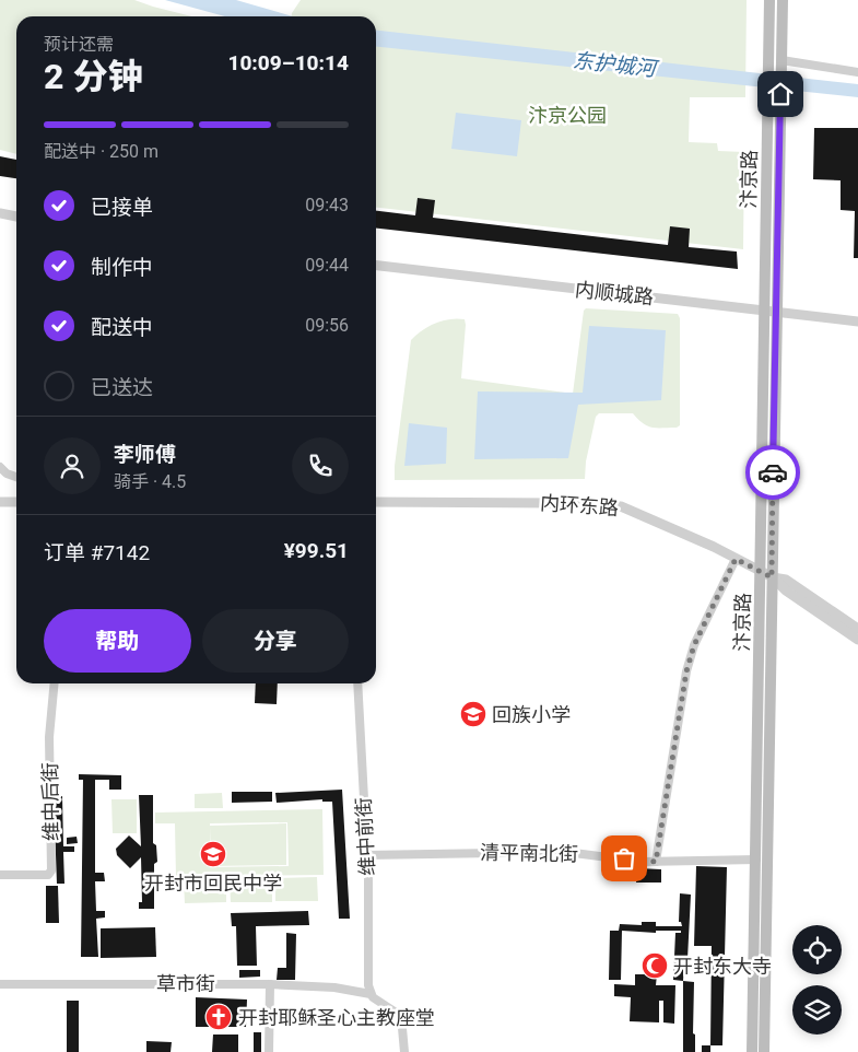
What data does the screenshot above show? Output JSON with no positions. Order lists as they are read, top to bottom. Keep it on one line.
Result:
{"streets":{"main road":["汴京路"],"street":["内顺城路","内环东路","维中后街","维中前街","清平南北街","草市街"]},"crossings":[["汴京路","内顺城路"],["汴京路","内环东路"],["汴京路","清平南北街"],["维中前街","清平南北街"],["维中前街","草市街"]],"water":["东护城河"],"parks":["汴京公园"],"places":{"school or university":["回族小学","开封市回民中学"],"mosque":["开封东大寺"],"church":["开封耶稣圣心主教座堂"]},"page":{"heading":["2 分钟","预计还需","10:09–10:14"],"panel":["李师傅","骑手 · 4.5","订单 #7142","¥99.51"],"bar":"配送中 · 250 m","list":[["已接单","09:43"],["制作中","09:44"],["配送中","09:56"],"已送达"],"buttons":["帮助","分享"]}}
